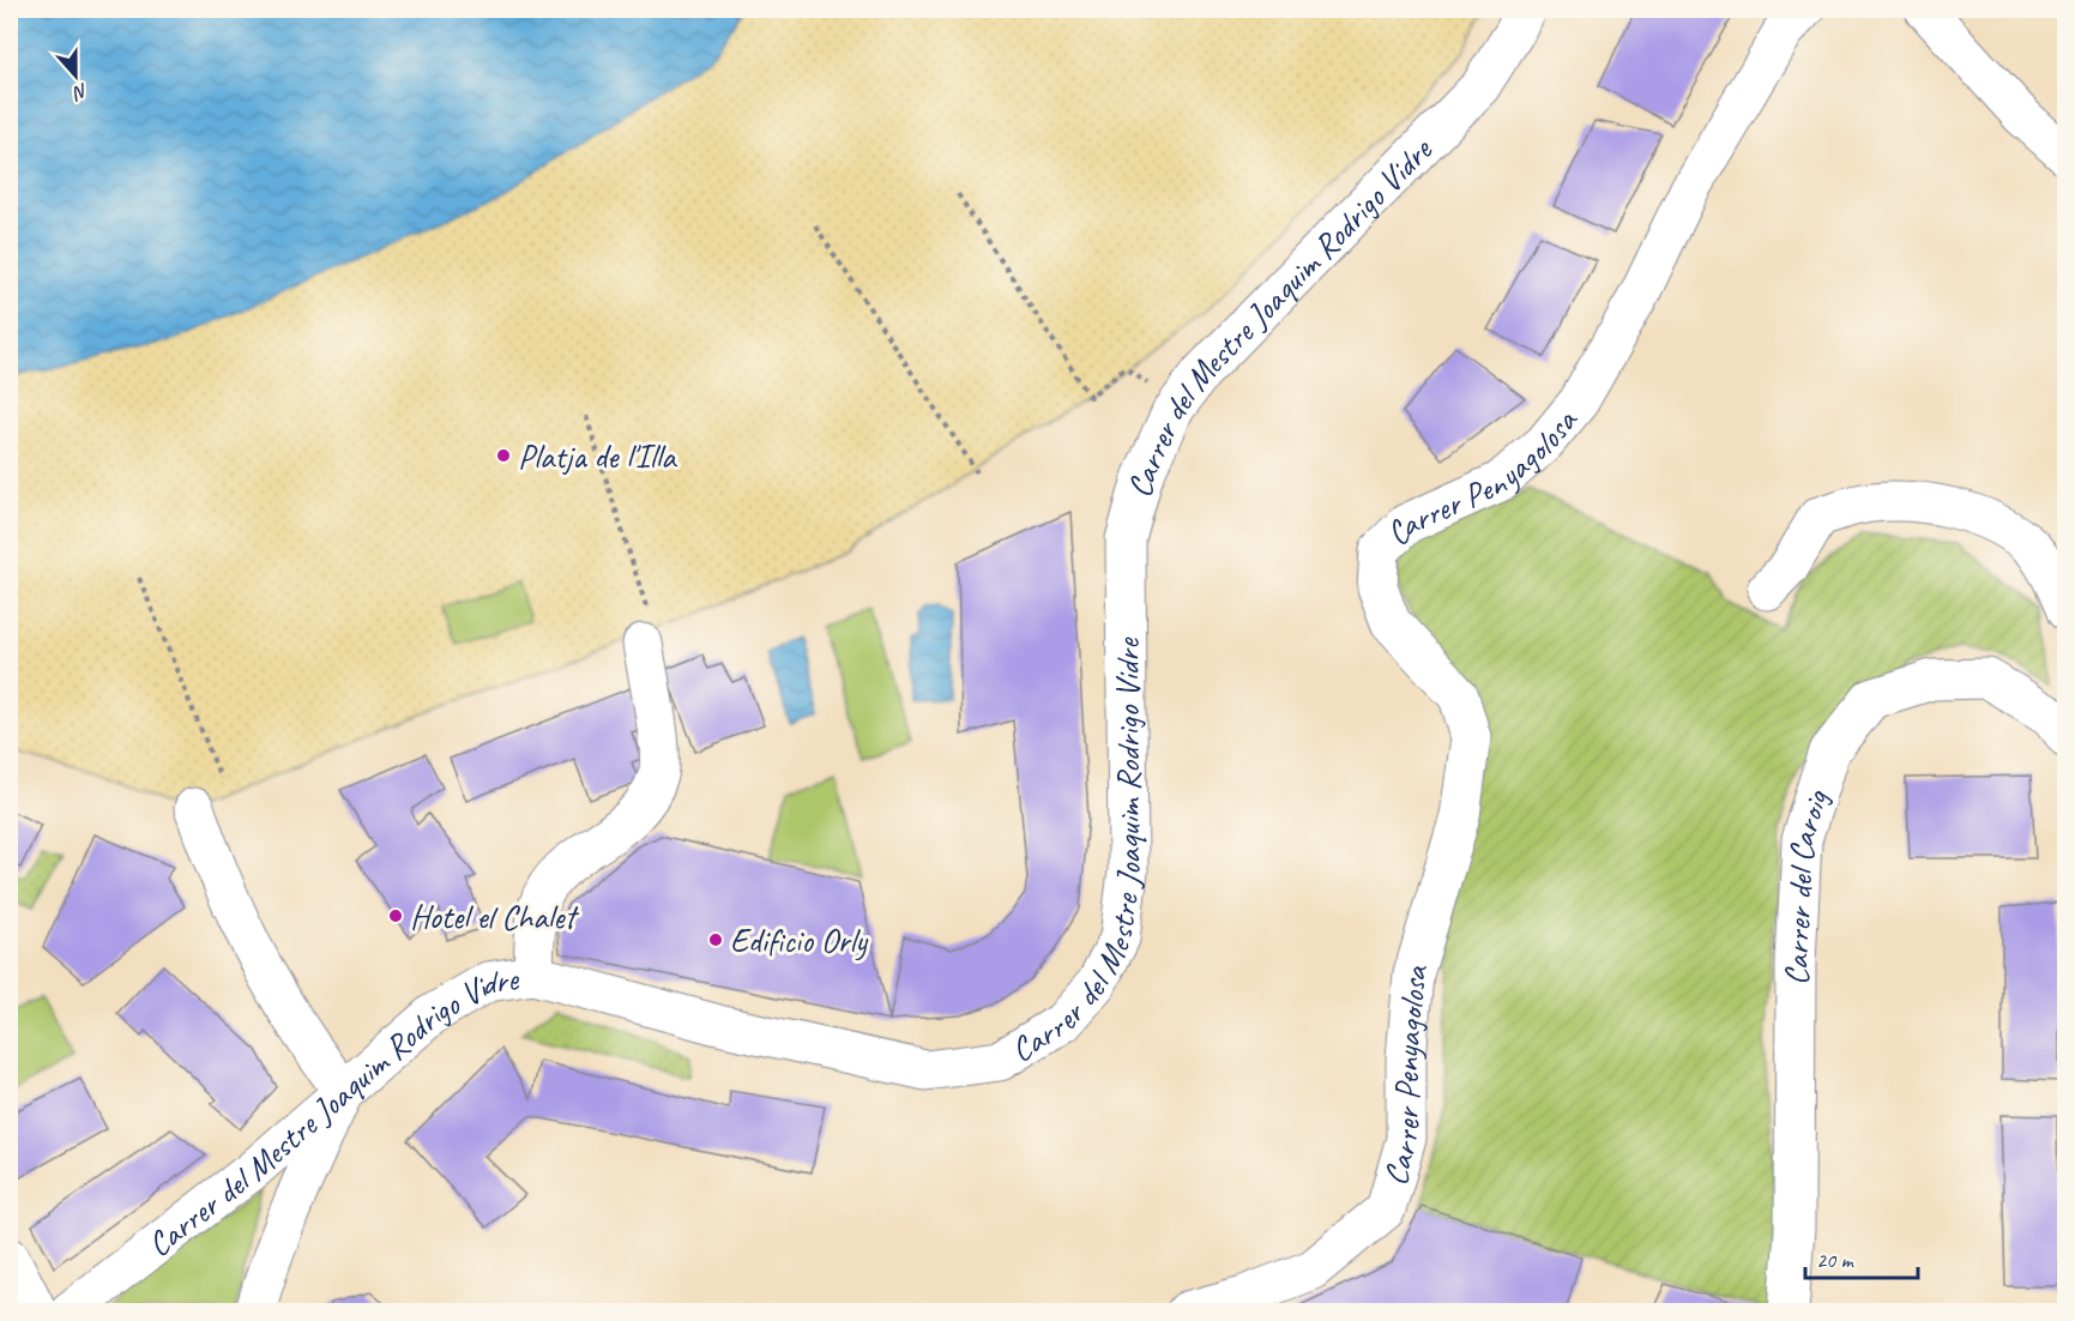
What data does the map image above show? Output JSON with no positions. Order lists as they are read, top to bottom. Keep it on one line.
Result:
{"streets":{"street":["Carrer del Mestre Joaquim Rodrigo Vidre","Carrer Penyagolosa","Carrer del Caroig"]},"places":["Platja de l'Illa","Hotel el Chalet","Edificio Orly"],"scale_bar":"20 m","north":"bottom"}
